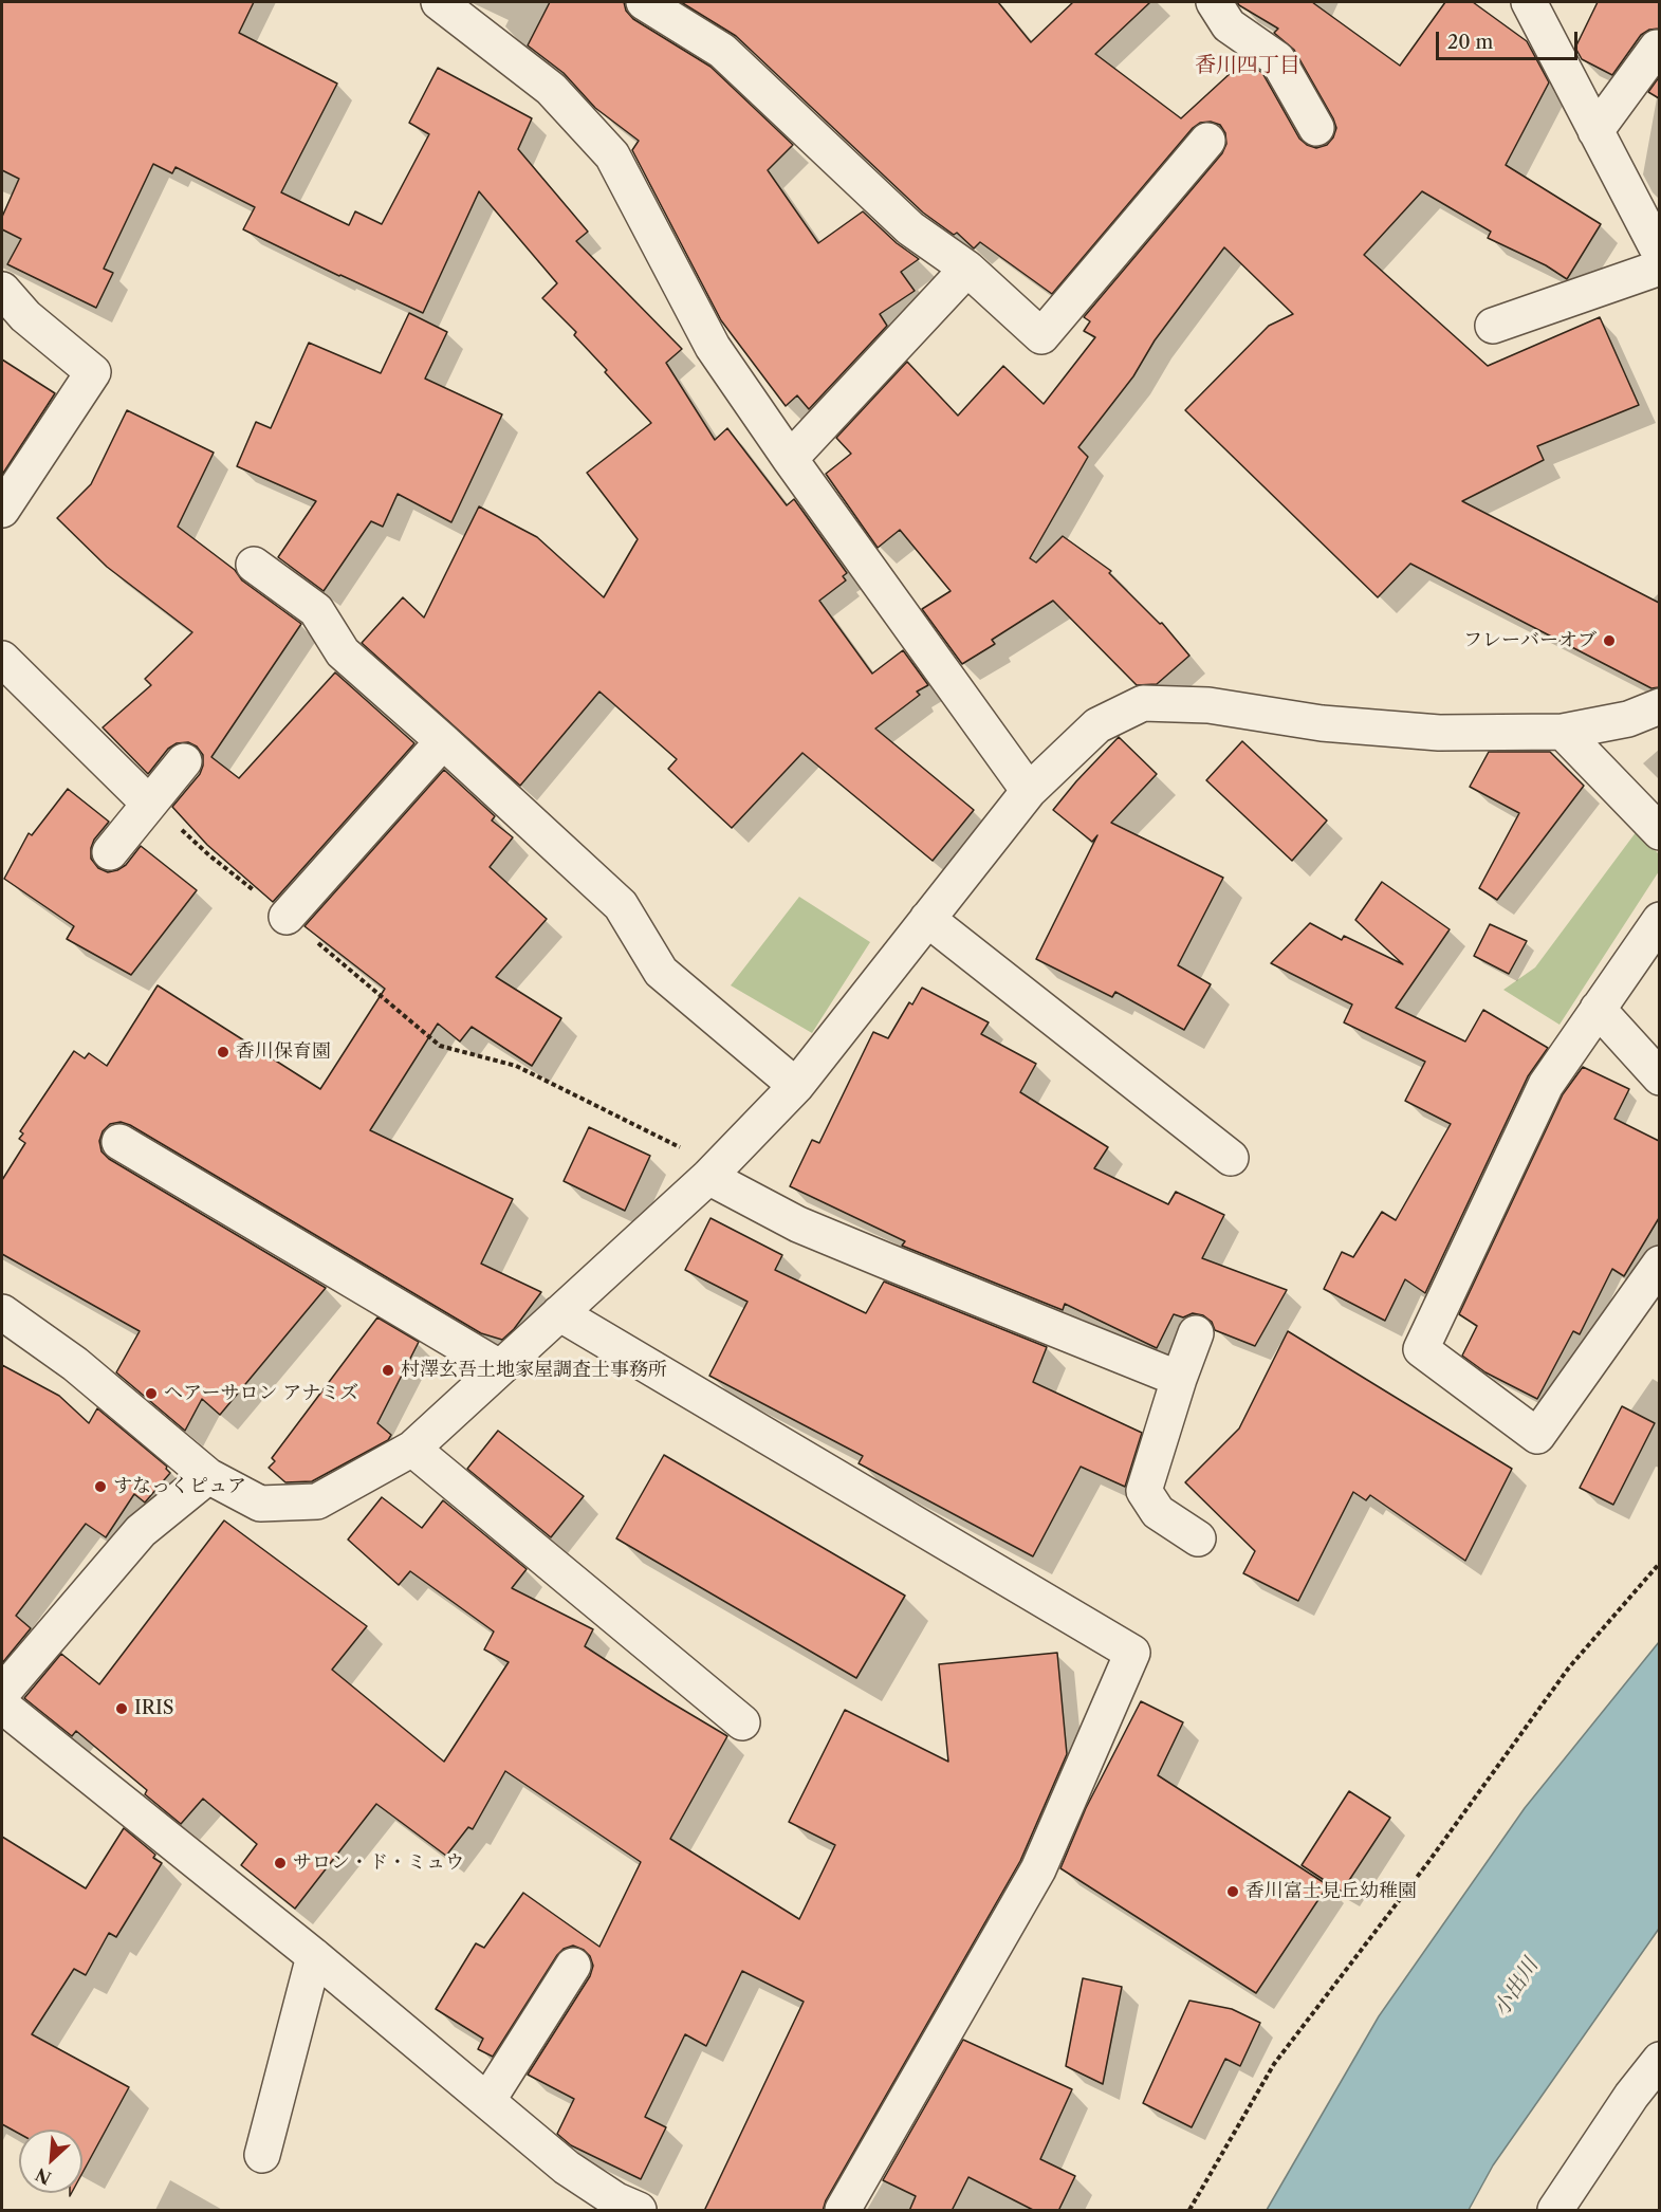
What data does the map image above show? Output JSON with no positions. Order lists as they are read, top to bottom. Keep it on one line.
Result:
{"districts":["香川四丁目"],"water":["小出川"],"places":["フレーバーオブ","香川保育園","村澤玄吾土地家屋調査士事務所","ヘアーサロン アナミズ","すなっくピュア","IRIS","サロン・ド・ミュウ","香川富士見丘幼稚園"],"scale_bar":"20 m","north":"bottom left"}
